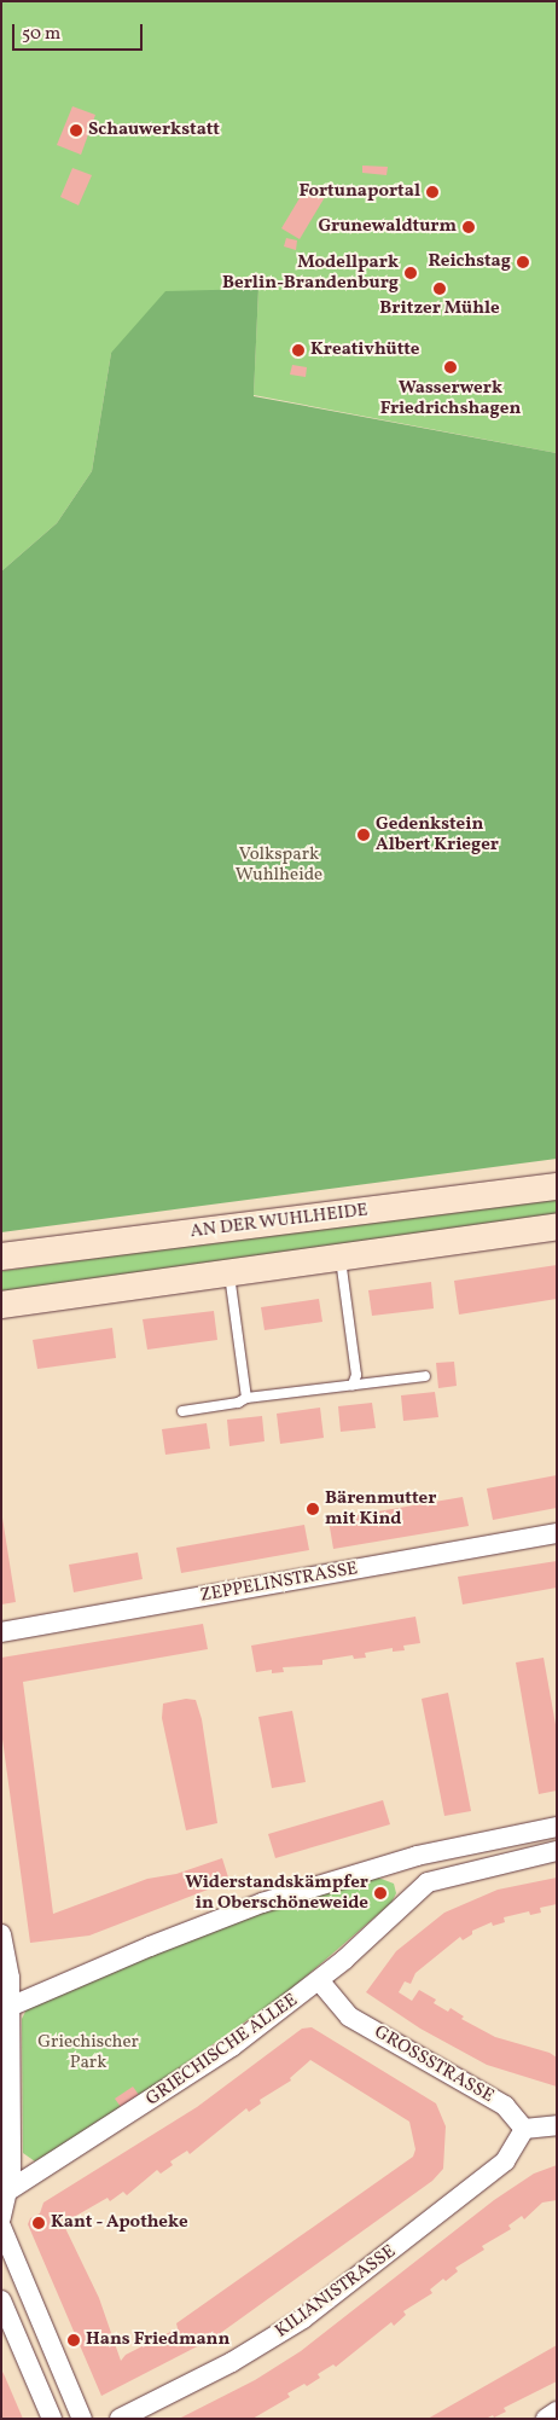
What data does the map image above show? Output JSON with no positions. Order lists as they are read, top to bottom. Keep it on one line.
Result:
{"streets":{"main road":["AN DER WUHLHEIDE"],"street":["ZEPPELINSTRASSE","GRIECHISCHE ALLEE","GROSSSTRASSE","KILIANISTRASSE"]},"crossings":[["GRIECHISCHE ALLEE","GROSSSTRASSE"],["GROSSSTRASSE","KILIANISTRASSE"]],"parks":["Volkspark Wuhlheide","Griechischer Park"],"places":["Schauwerkstatt","Fortunaportal","Grunewaldturm","Reichstag","Modellpark Berlin-Brandenburg","Britzer Mühle","Kreativhütte","Wasserwerk Friedrichshagen","Gedenkstein Albert Krieger","Bärenmutter mit Kind","Widerstandskämpfer in Oberschöneweide","Kant - Apotheke","Hans Friedmann"],"scale_bar":"50 m"}
